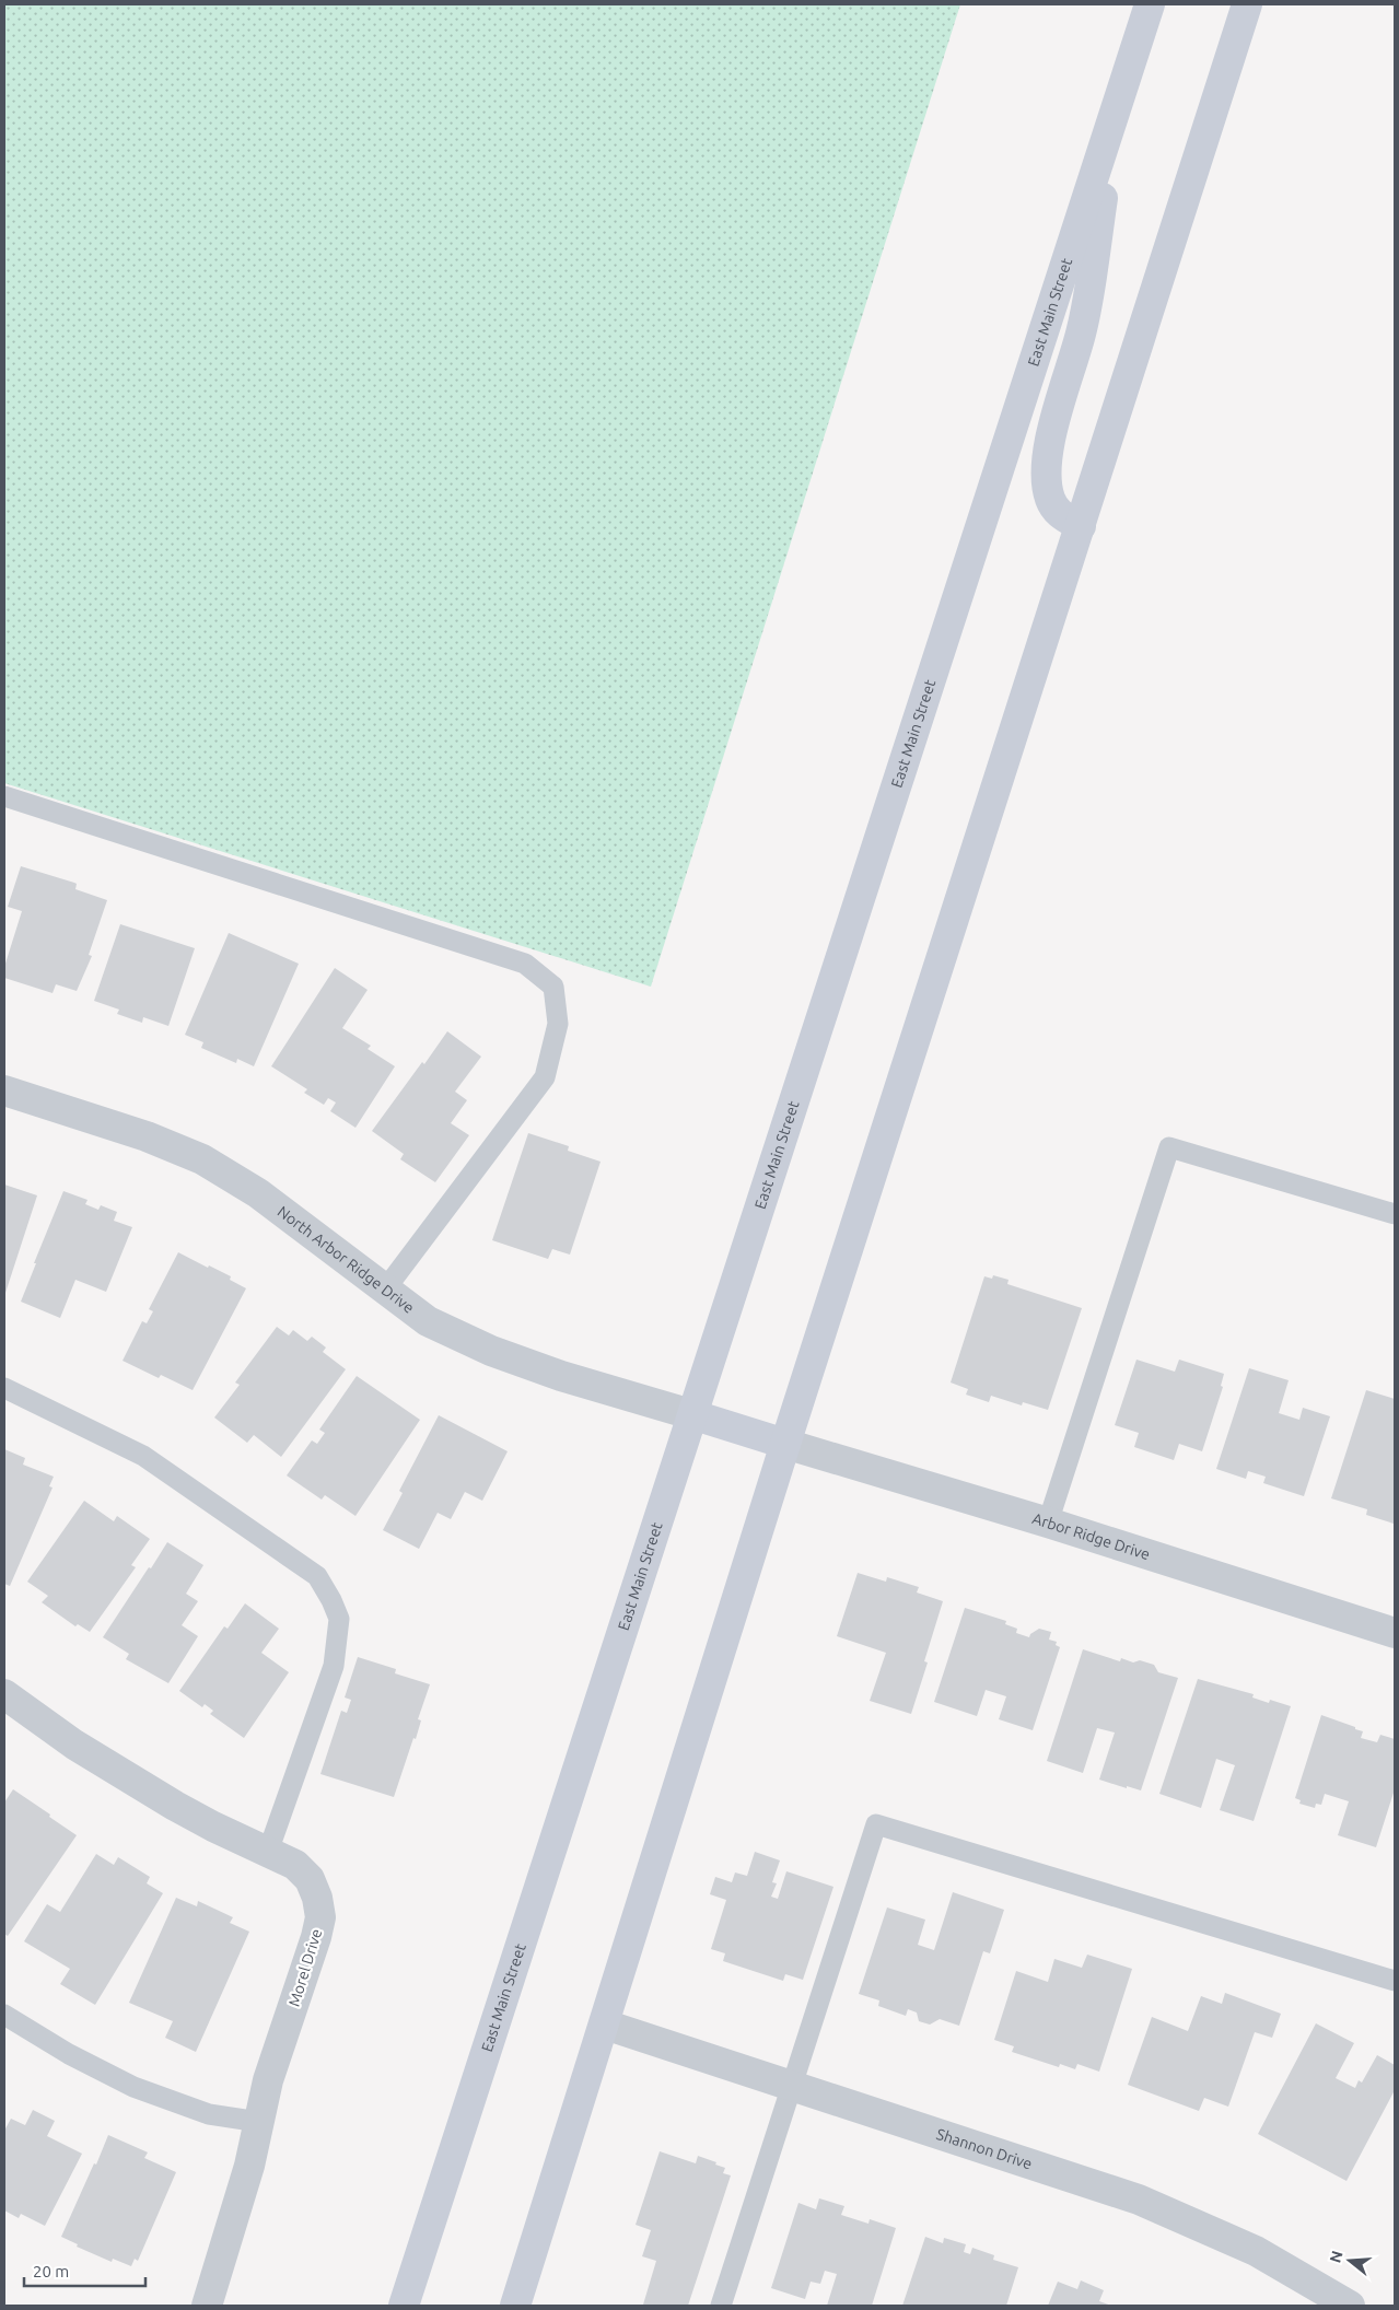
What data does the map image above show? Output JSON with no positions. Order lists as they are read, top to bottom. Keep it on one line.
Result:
{"streets":{"main road":["East Main Street"],"street":["North Arbor Ridge Drive","Arbor Ridge Drive","Morel Drive","Shannon Drive"]},"crossings":[["East Main Street","North Arbor Ridge Drive"]],"scale_bar":"20 m","north":"left"}
